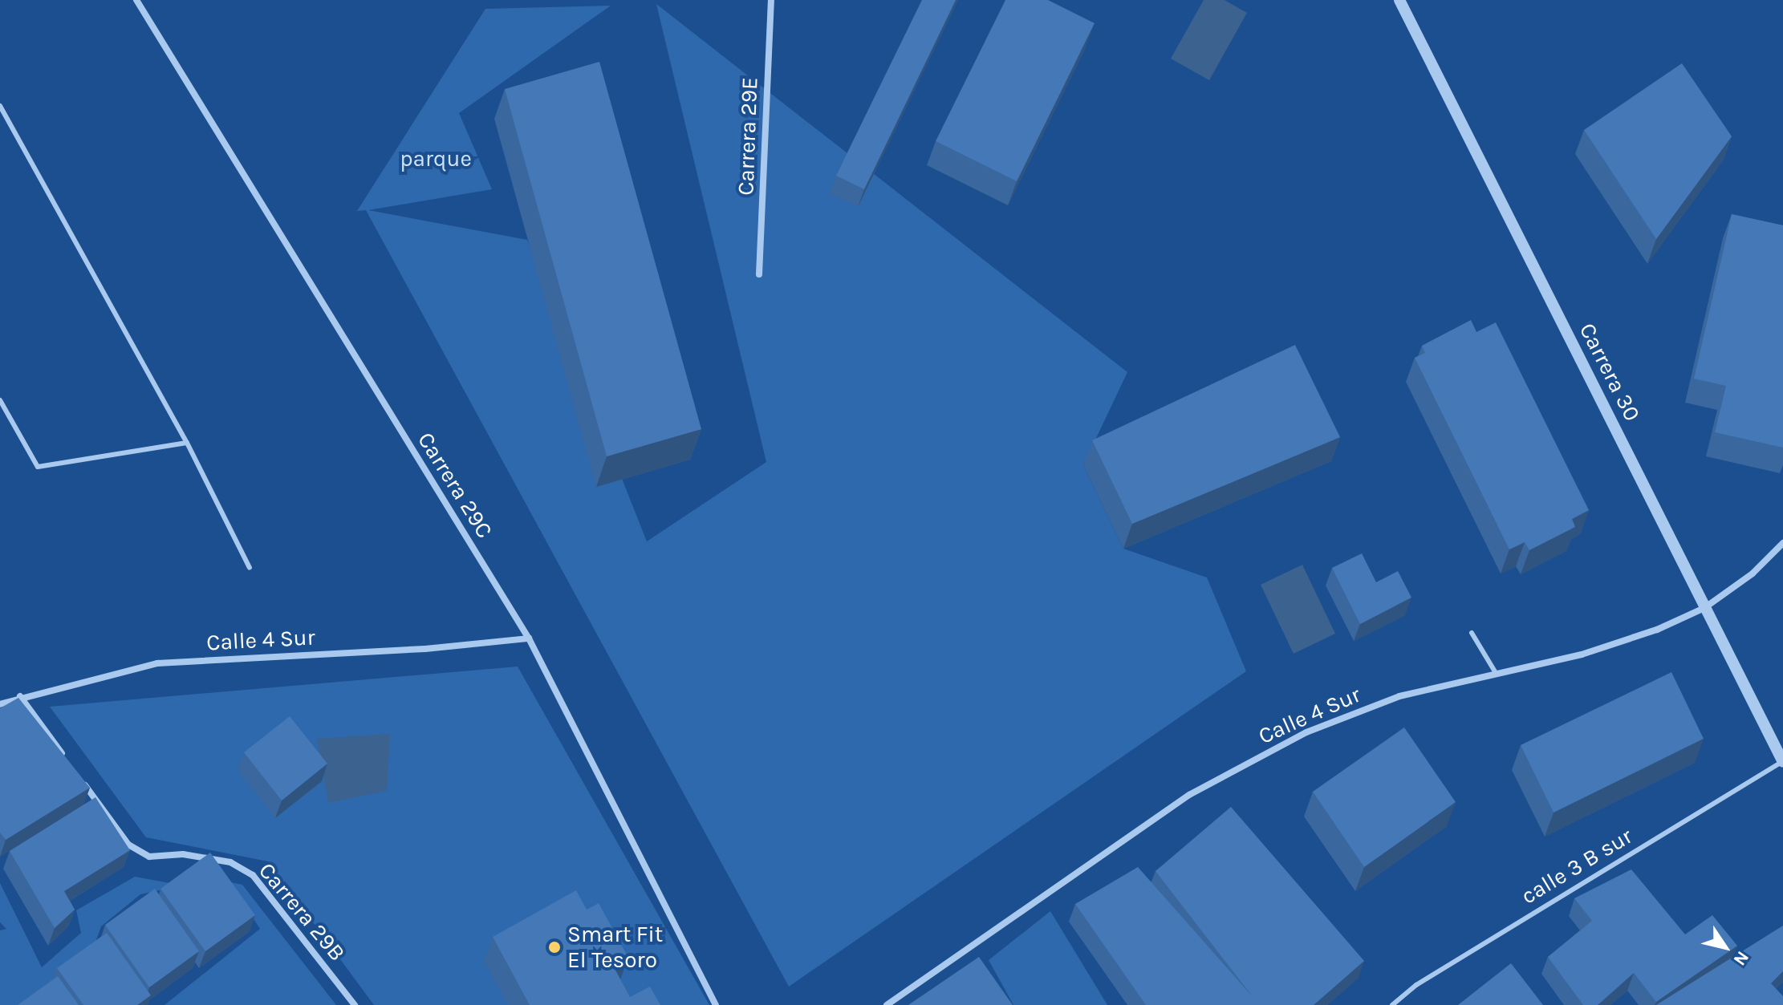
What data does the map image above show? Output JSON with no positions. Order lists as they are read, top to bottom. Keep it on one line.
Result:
{"streets":{"street":["Carrera 29E","Carrera 30","Carrera 29C","Calle 4 Sur","Carrera 29B"],"lane":["calle 3 B sur"]},"crossings":[["Carrera 30","Calle 4 Sur"],["Carrera 30","calle 3 B sur"],["Carrera 29C","Calle 4 Sur"]],"parks":["parque"],"places":["Smart Fit El Tesoro"],"north":"bottom right"}
